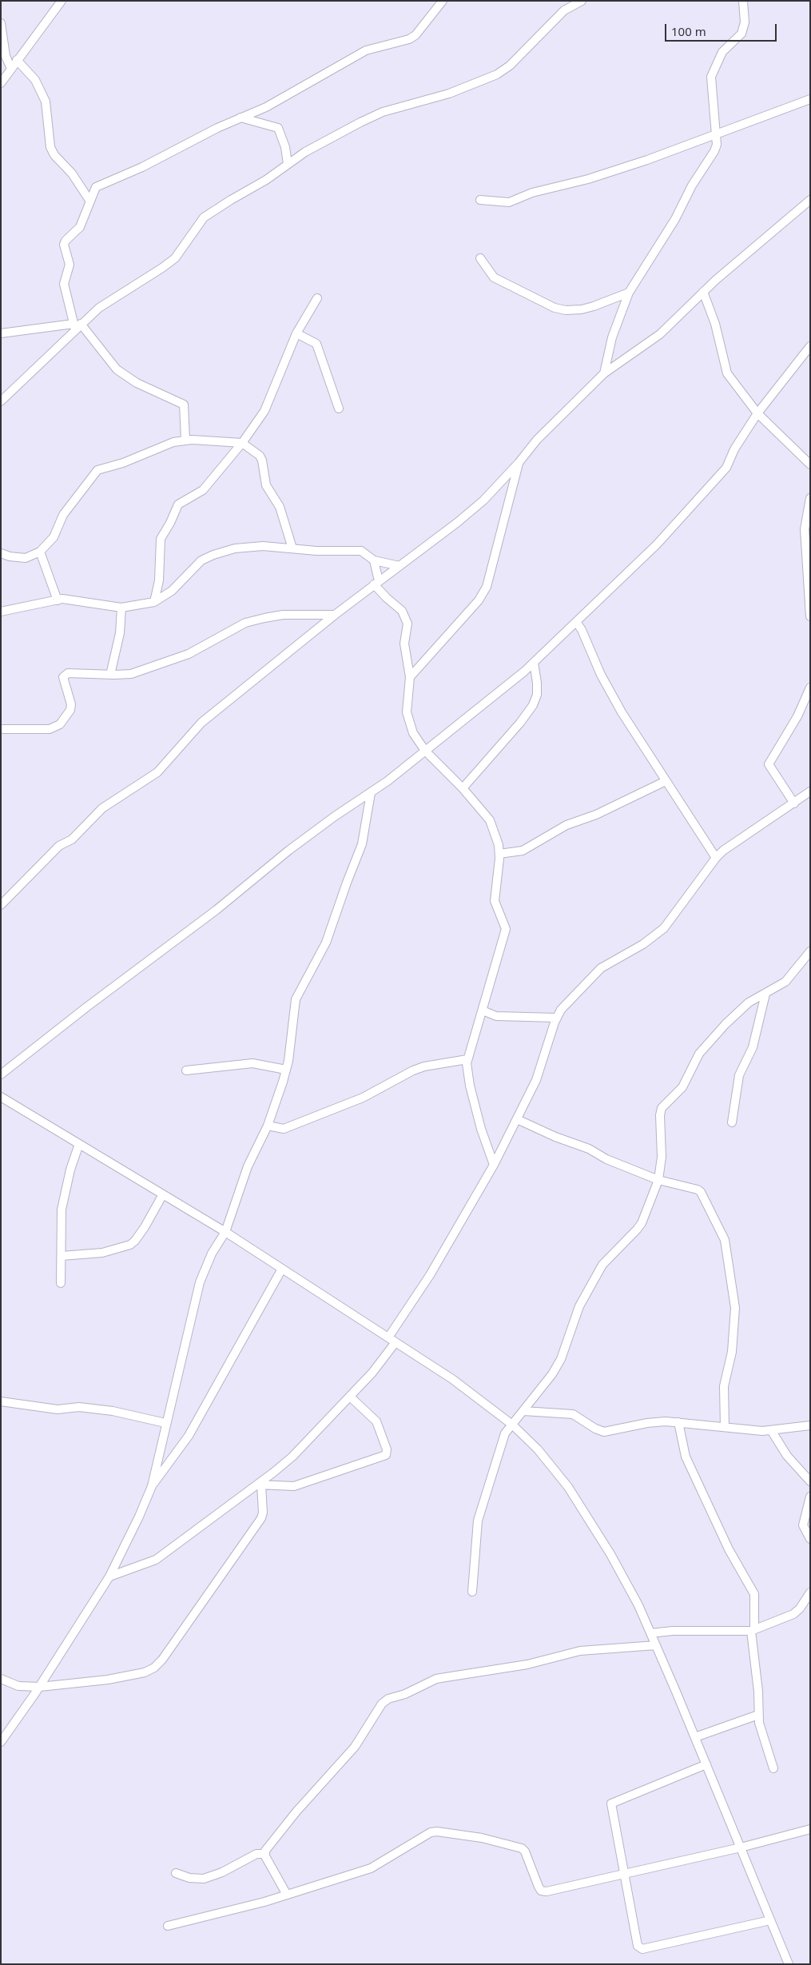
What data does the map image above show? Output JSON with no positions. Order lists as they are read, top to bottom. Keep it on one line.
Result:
{"scale_bar":"100 m"}
